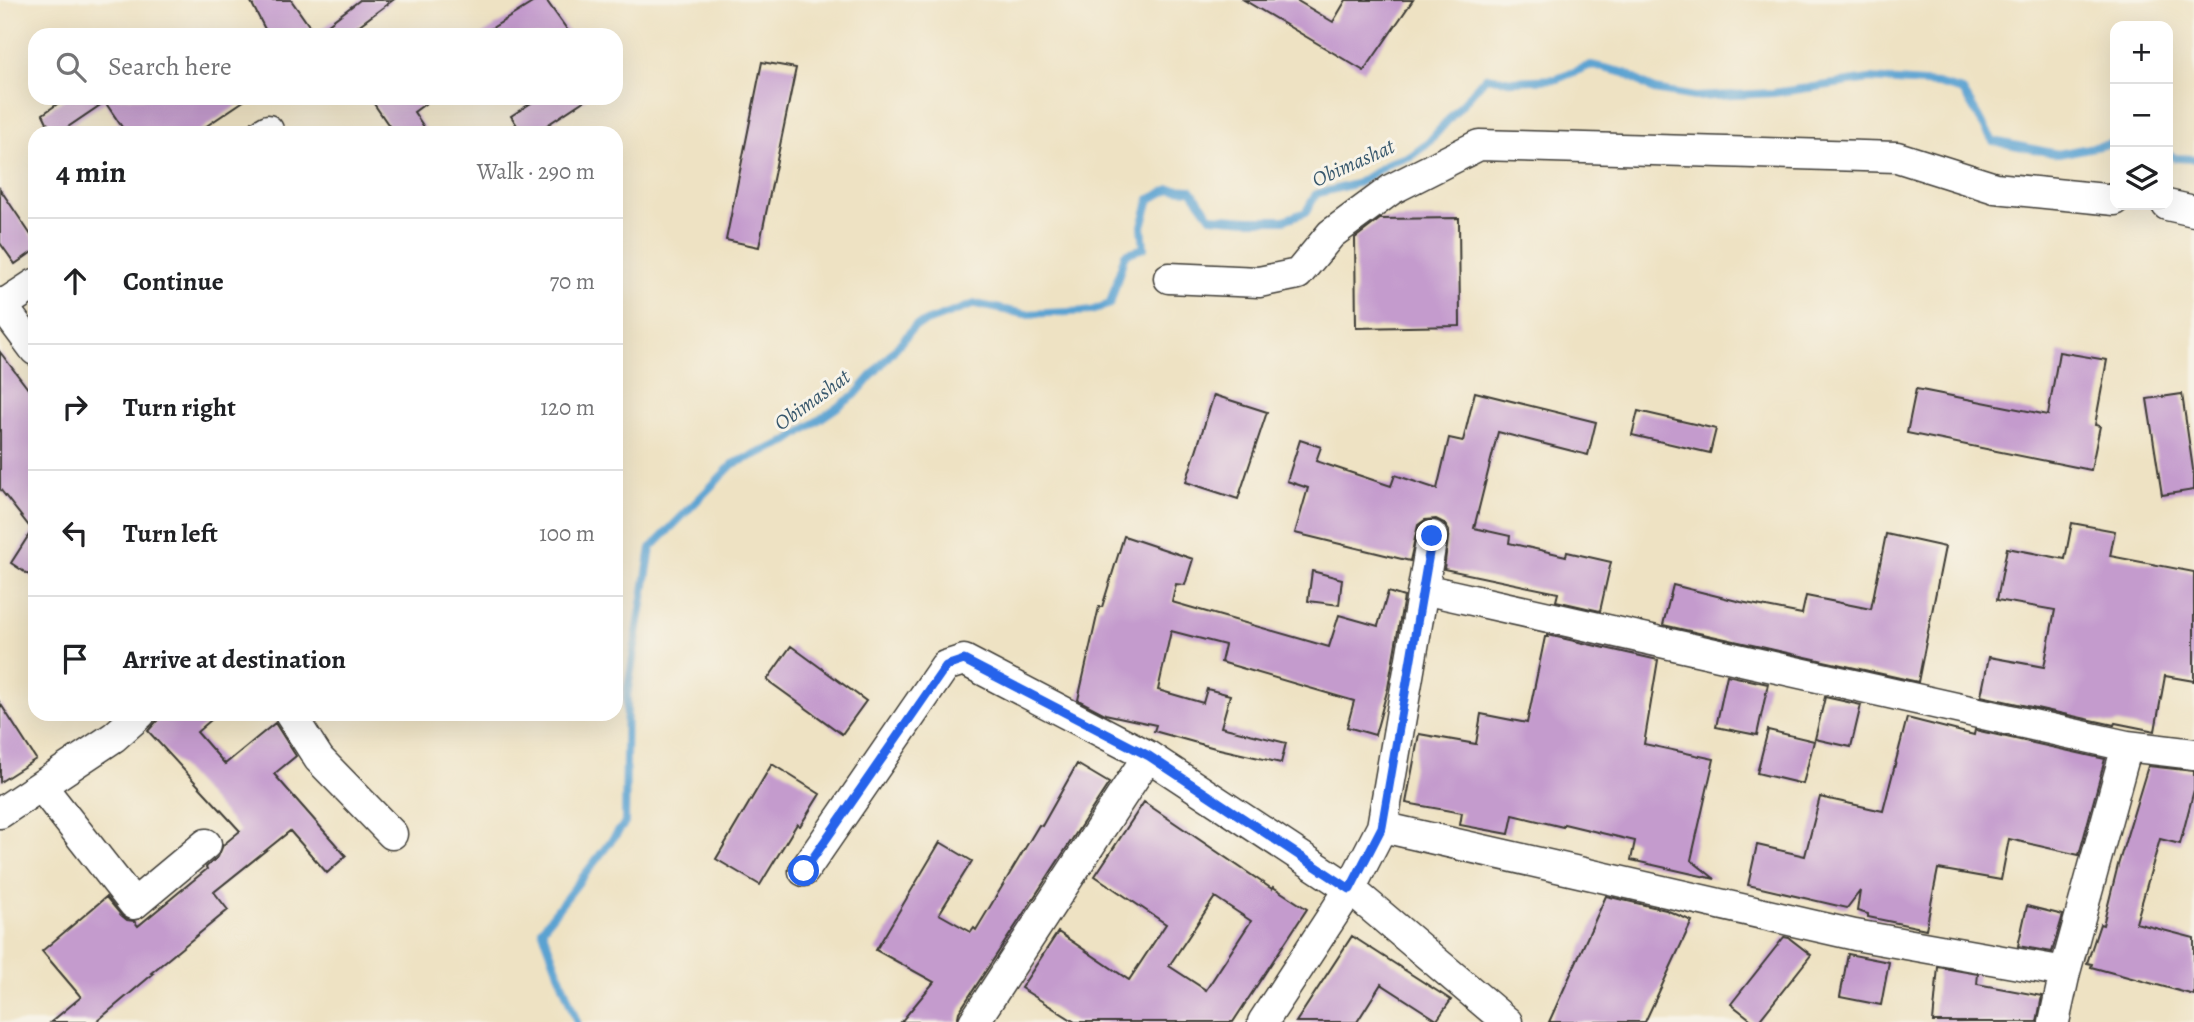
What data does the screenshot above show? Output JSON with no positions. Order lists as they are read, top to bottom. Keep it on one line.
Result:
{"water":["Obimashat"],"page":{"map_buttons":["+","−"],"search":"Search here","heading":["4 min","Walk · 290 m"],"list":[["Continue","70 m"],["Turn right","120 m"],["Turn left","100 m"],"Arrive at destination"]}}
